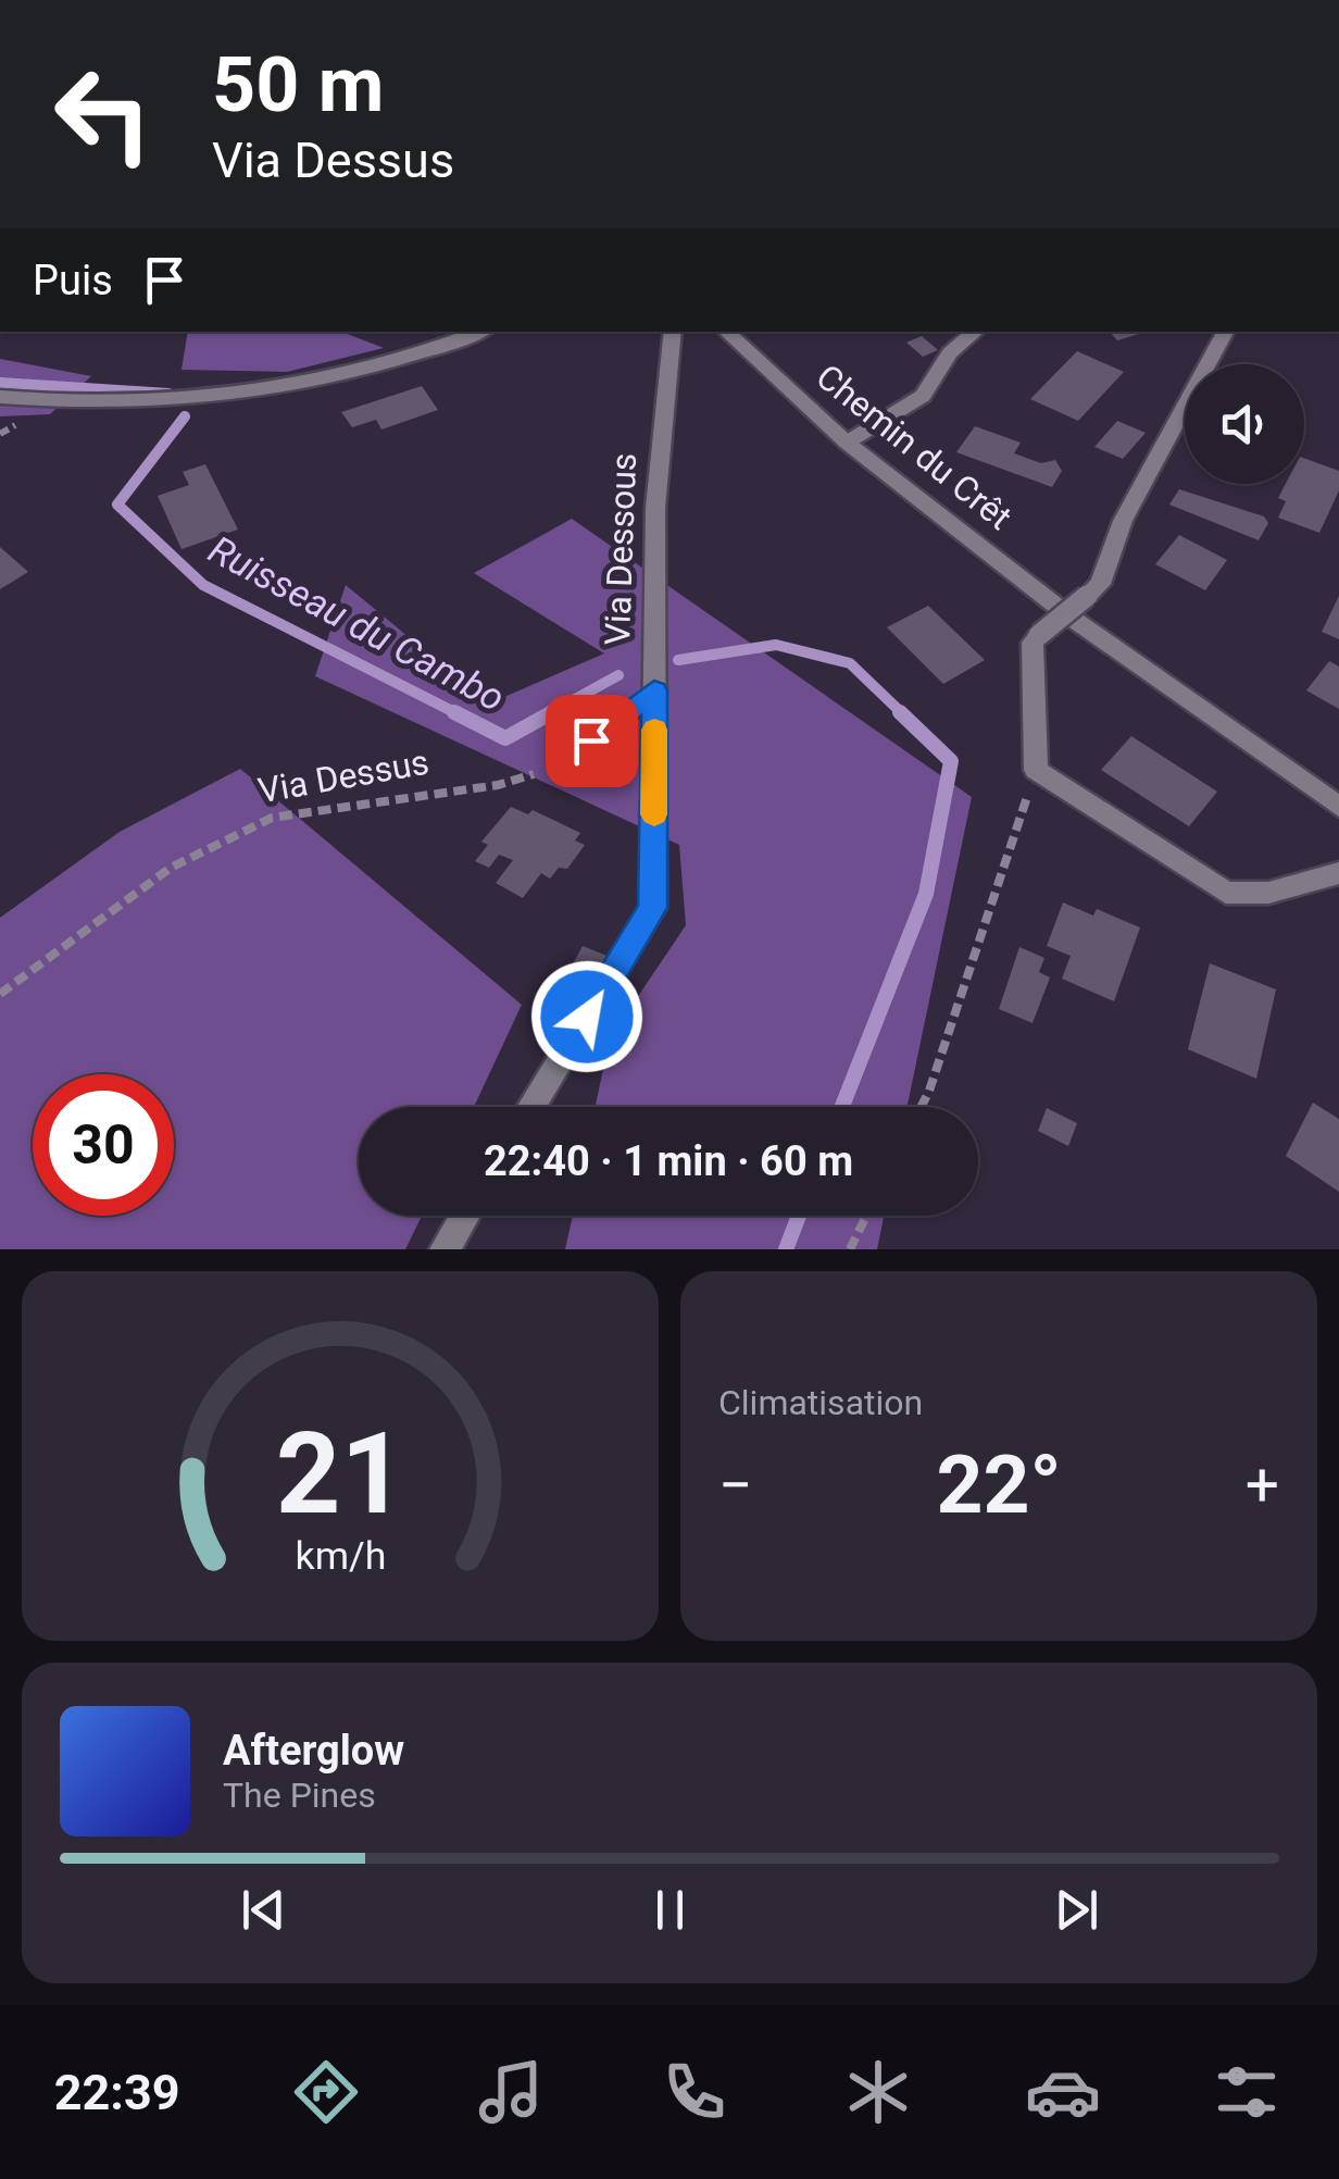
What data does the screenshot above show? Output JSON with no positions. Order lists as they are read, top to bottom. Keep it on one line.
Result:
{"streets":{"street":["Chemin du Crêt","Via Dessous"],"path":["Via Dessus"]},"water":["Ruisseau du Cambo"],"page":{"turn":["50 m","Via Dessus"],"then":"Puis","limit":"30","trip":"22:40 · 1 min · 60 m","tile":"Climatisation","heat":["−","22°","+"],"song":["Afterglow","The Pines"],"tabs":"22:39","gauge":["21","km/h"]}}
